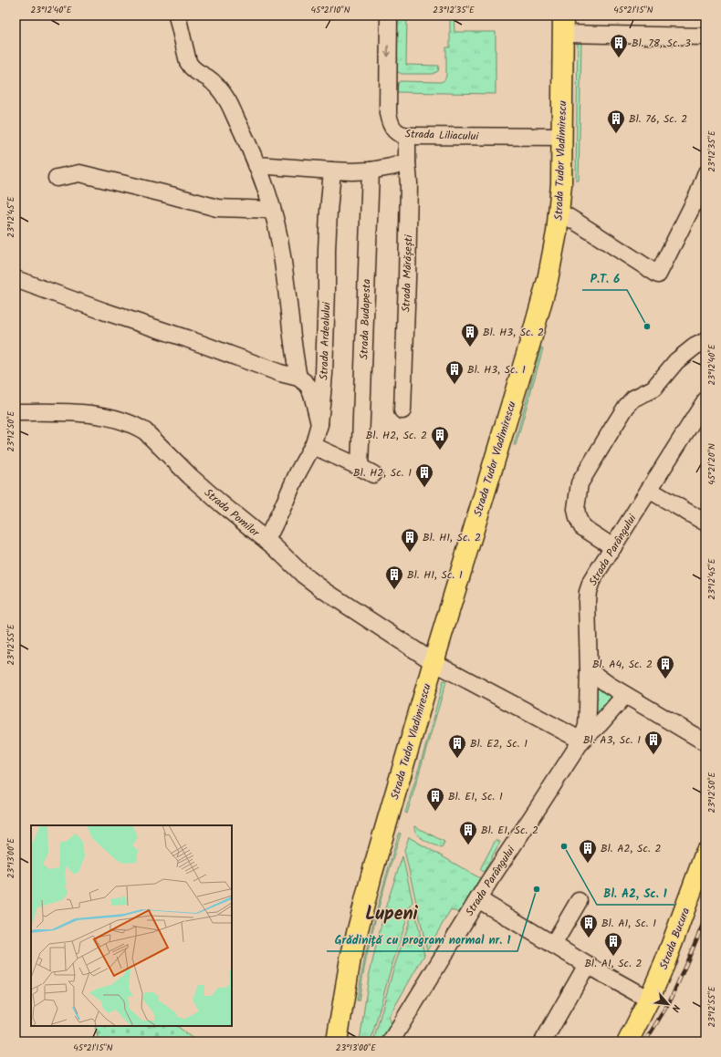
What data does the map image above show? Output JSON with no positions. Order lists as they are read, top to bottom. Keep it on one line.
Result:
{"streets":{"main road":["Strada Tudor Vladimirescu","Strada Bucura"],"street":["Strada Liliacului","Strada Mărășești","Strada Budapesta","Strada Ardealului","Strada Pomilor","Strada Parângului"]},"crossings":[["Strada Liliacului","Strada Tudor Vladimirescu"],["Strada Liliacului","Strada Mărășești"],["Strada Tudor Vladimirescu","Strada Pomilor"],["Strada Budapesta","Strada Ardealului"],["Strada Ardealului","Strada Pomilor"]],"districts":["Lupeni"],"places":{"building":["Bl. 78, Sc. 3","Bl. 76, Sc. 2","Bl. H3, Sc. 2","Bl. H3, Sc. 1","Bl. H2, Sc. 2","Bl. H2, Sc. 1","Bl. H1, Sc. 2","Bl. H1, Sc. 1","Bl. A4, Sc. 2","Bl. A3, Sc. 1","Bl. E2, Sc. 1","Bl. E1, Sc. 1","Bl. E1, Sc. 2","Bl. A2, Sc. 2","Bl. A1, Sc. 1","Bl. A1, Sc. 2"],"other":["P.T. 6","Bl. A2, Sc. 1","Grădiniță cu program normal nr. 1"]},"north":"bottom right","coordinates":["23°12'40\"E","45°21'10\"N","23°12'35\"E","45°21'15\"N","23°12'45\"E","23°12'50\"E","45°21'20\"N","23°12'55\"E","23°13'00\"E"]}
